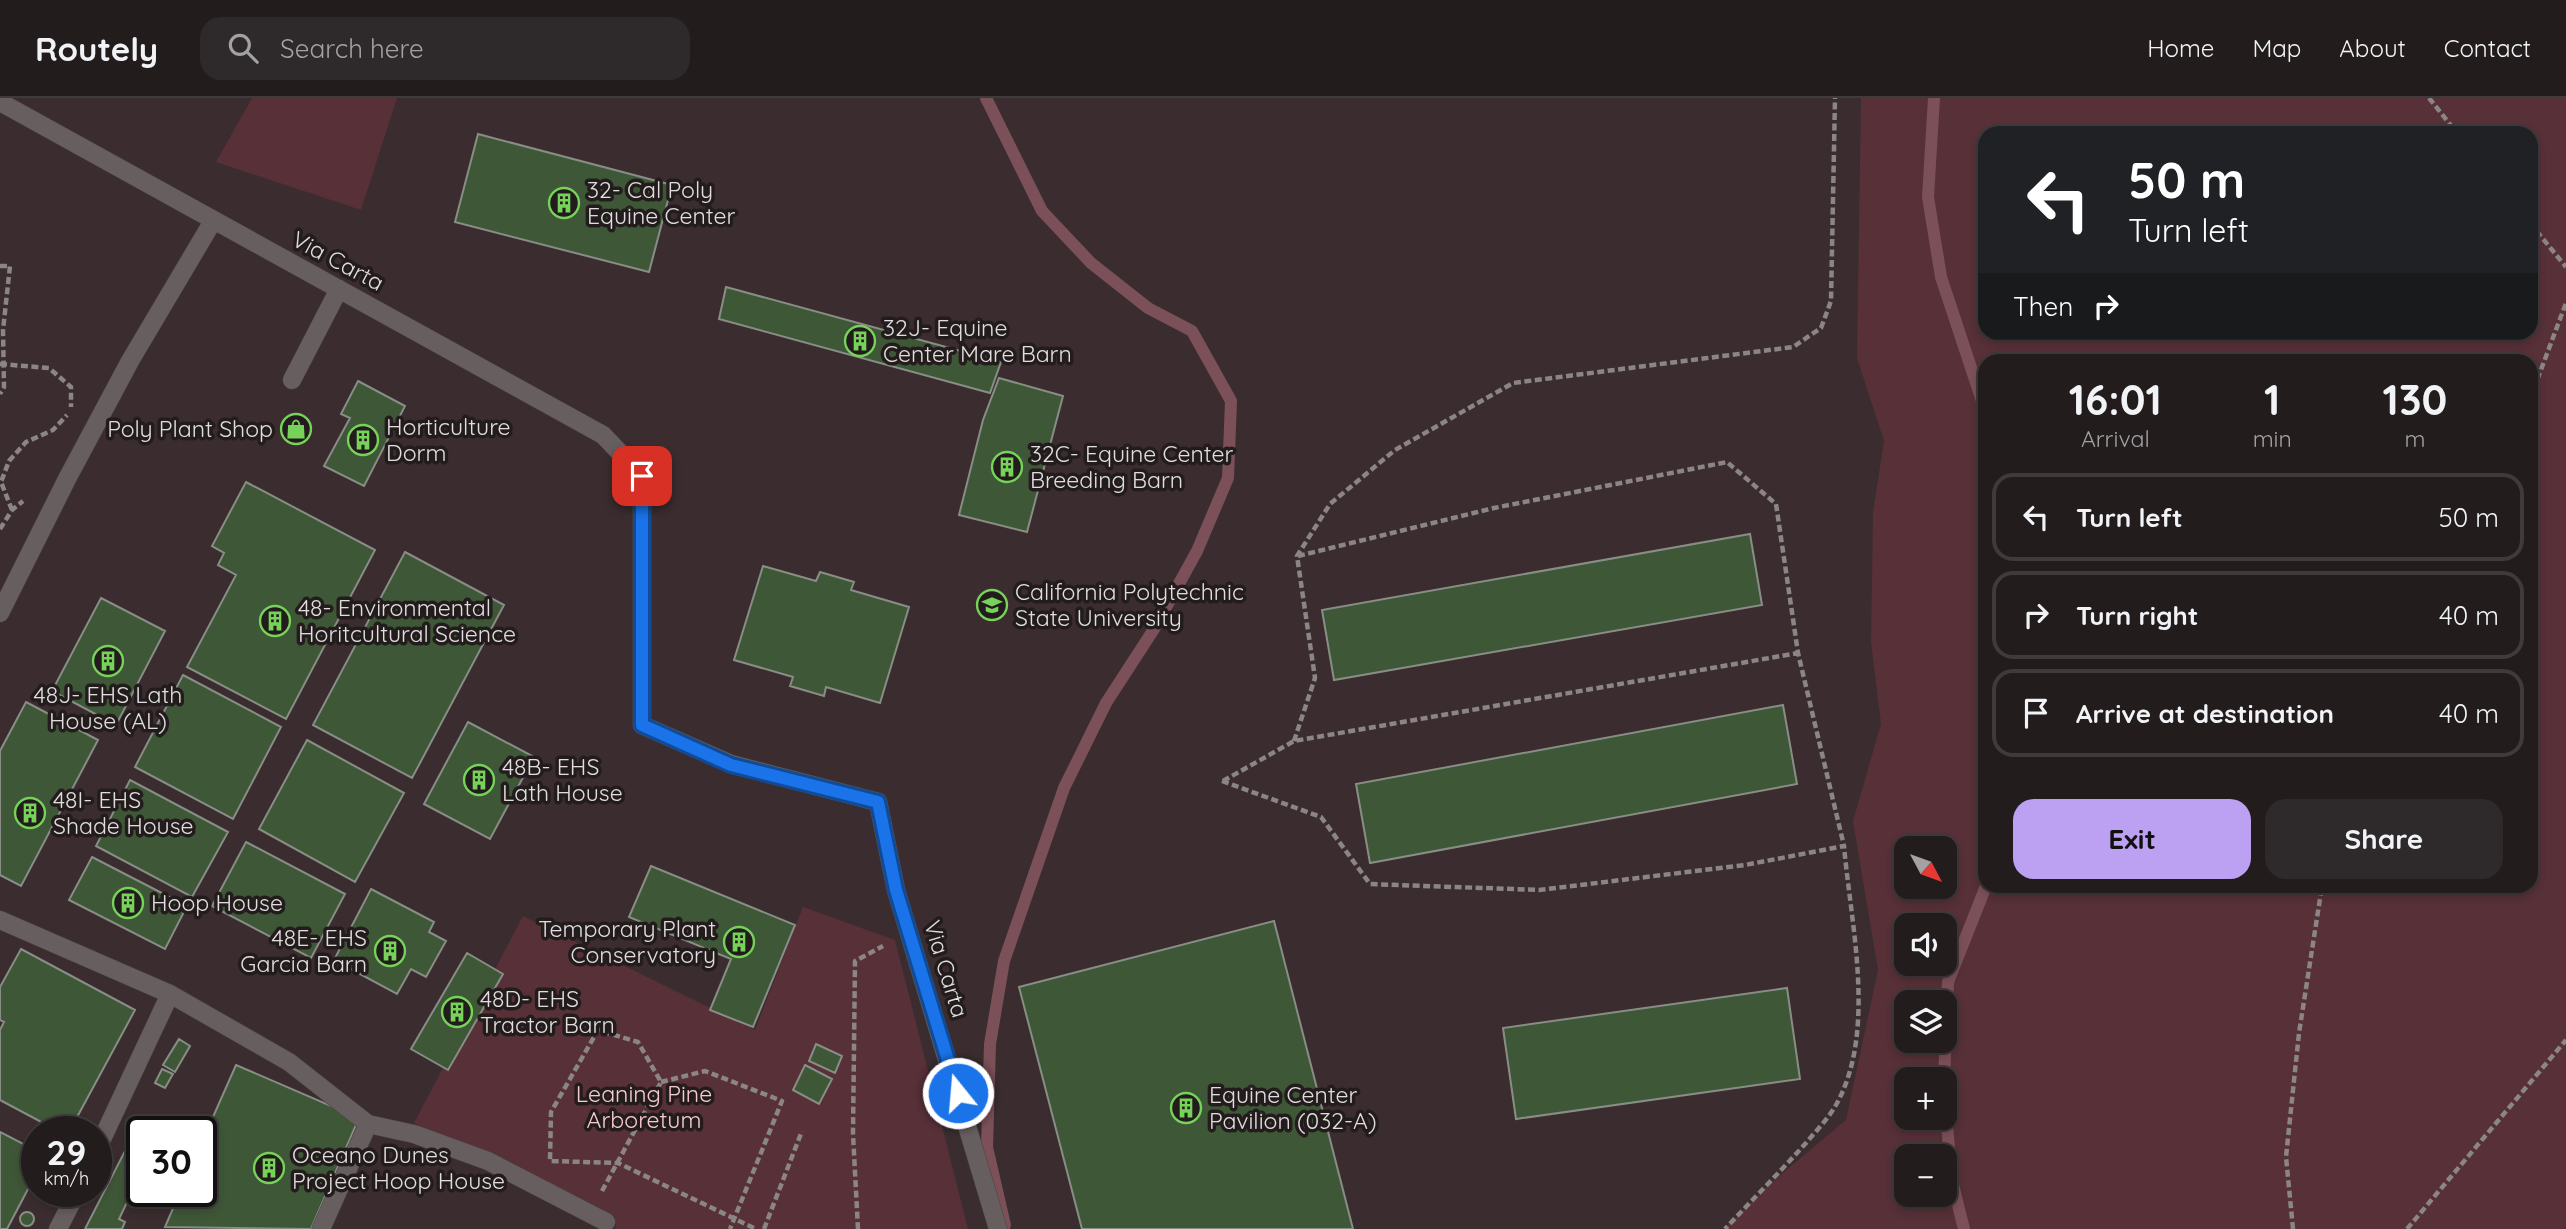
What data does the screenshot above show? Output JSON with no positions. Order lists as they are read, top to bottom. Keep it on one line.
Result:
{"streets":{"street":["Via Carta"]},"parks":["Leaning Pine Arboretum"],"places":{"building":["32- Cal Poly Equine Center","32J- Equine Center Mare Barn","Horticulture Dorm","32C- Equine Center Breeding Barn","48- Environmental Horitcultural Science","48J- EHS Lath House (AL)","48B- EHS Lath House","48I- EHS Shade House","Hoop House","Temporary Plant Conservatory","48E- EHS Garcia Barn","48D- EHS Tractor Barn","Equine Center Pavilion (032-A)","Oceano Dunes Project Hoop House"],"shop":["Poly Plant Shop"],"school or university":["California Polytechnic State University"]},"north":"bottom right","page":{"header":"Routely","search":"Search here","nav":["Home","Map","About","Contact"],"turn":["50 m","Turn left"],"then":"Then","eta":["16:01","Arrival","1","min","130","m"],"list":[{"name":"Turn left","value":"50 m"},{"name":"Turn right","value":"40 m"},{"name":"Arrive at destination","value":"40 m"}],"buttons":["Exit","Share"],"map_buttons":["+","−"],"speed":"29 km/h","limit":"30"}}
